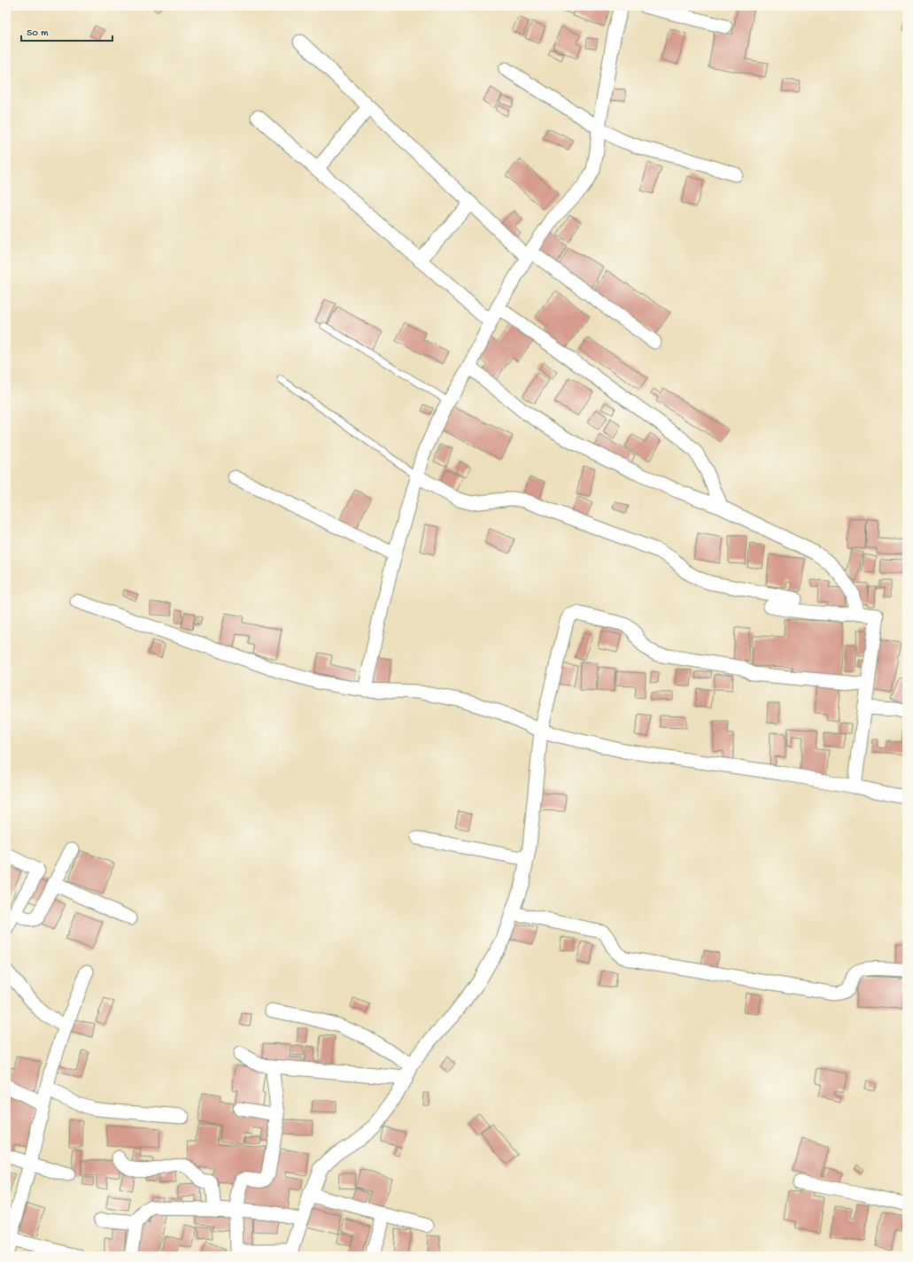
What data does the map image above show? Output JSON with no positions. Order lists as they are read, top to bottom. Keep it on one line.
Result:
{"scale_bar":"50 m"}
